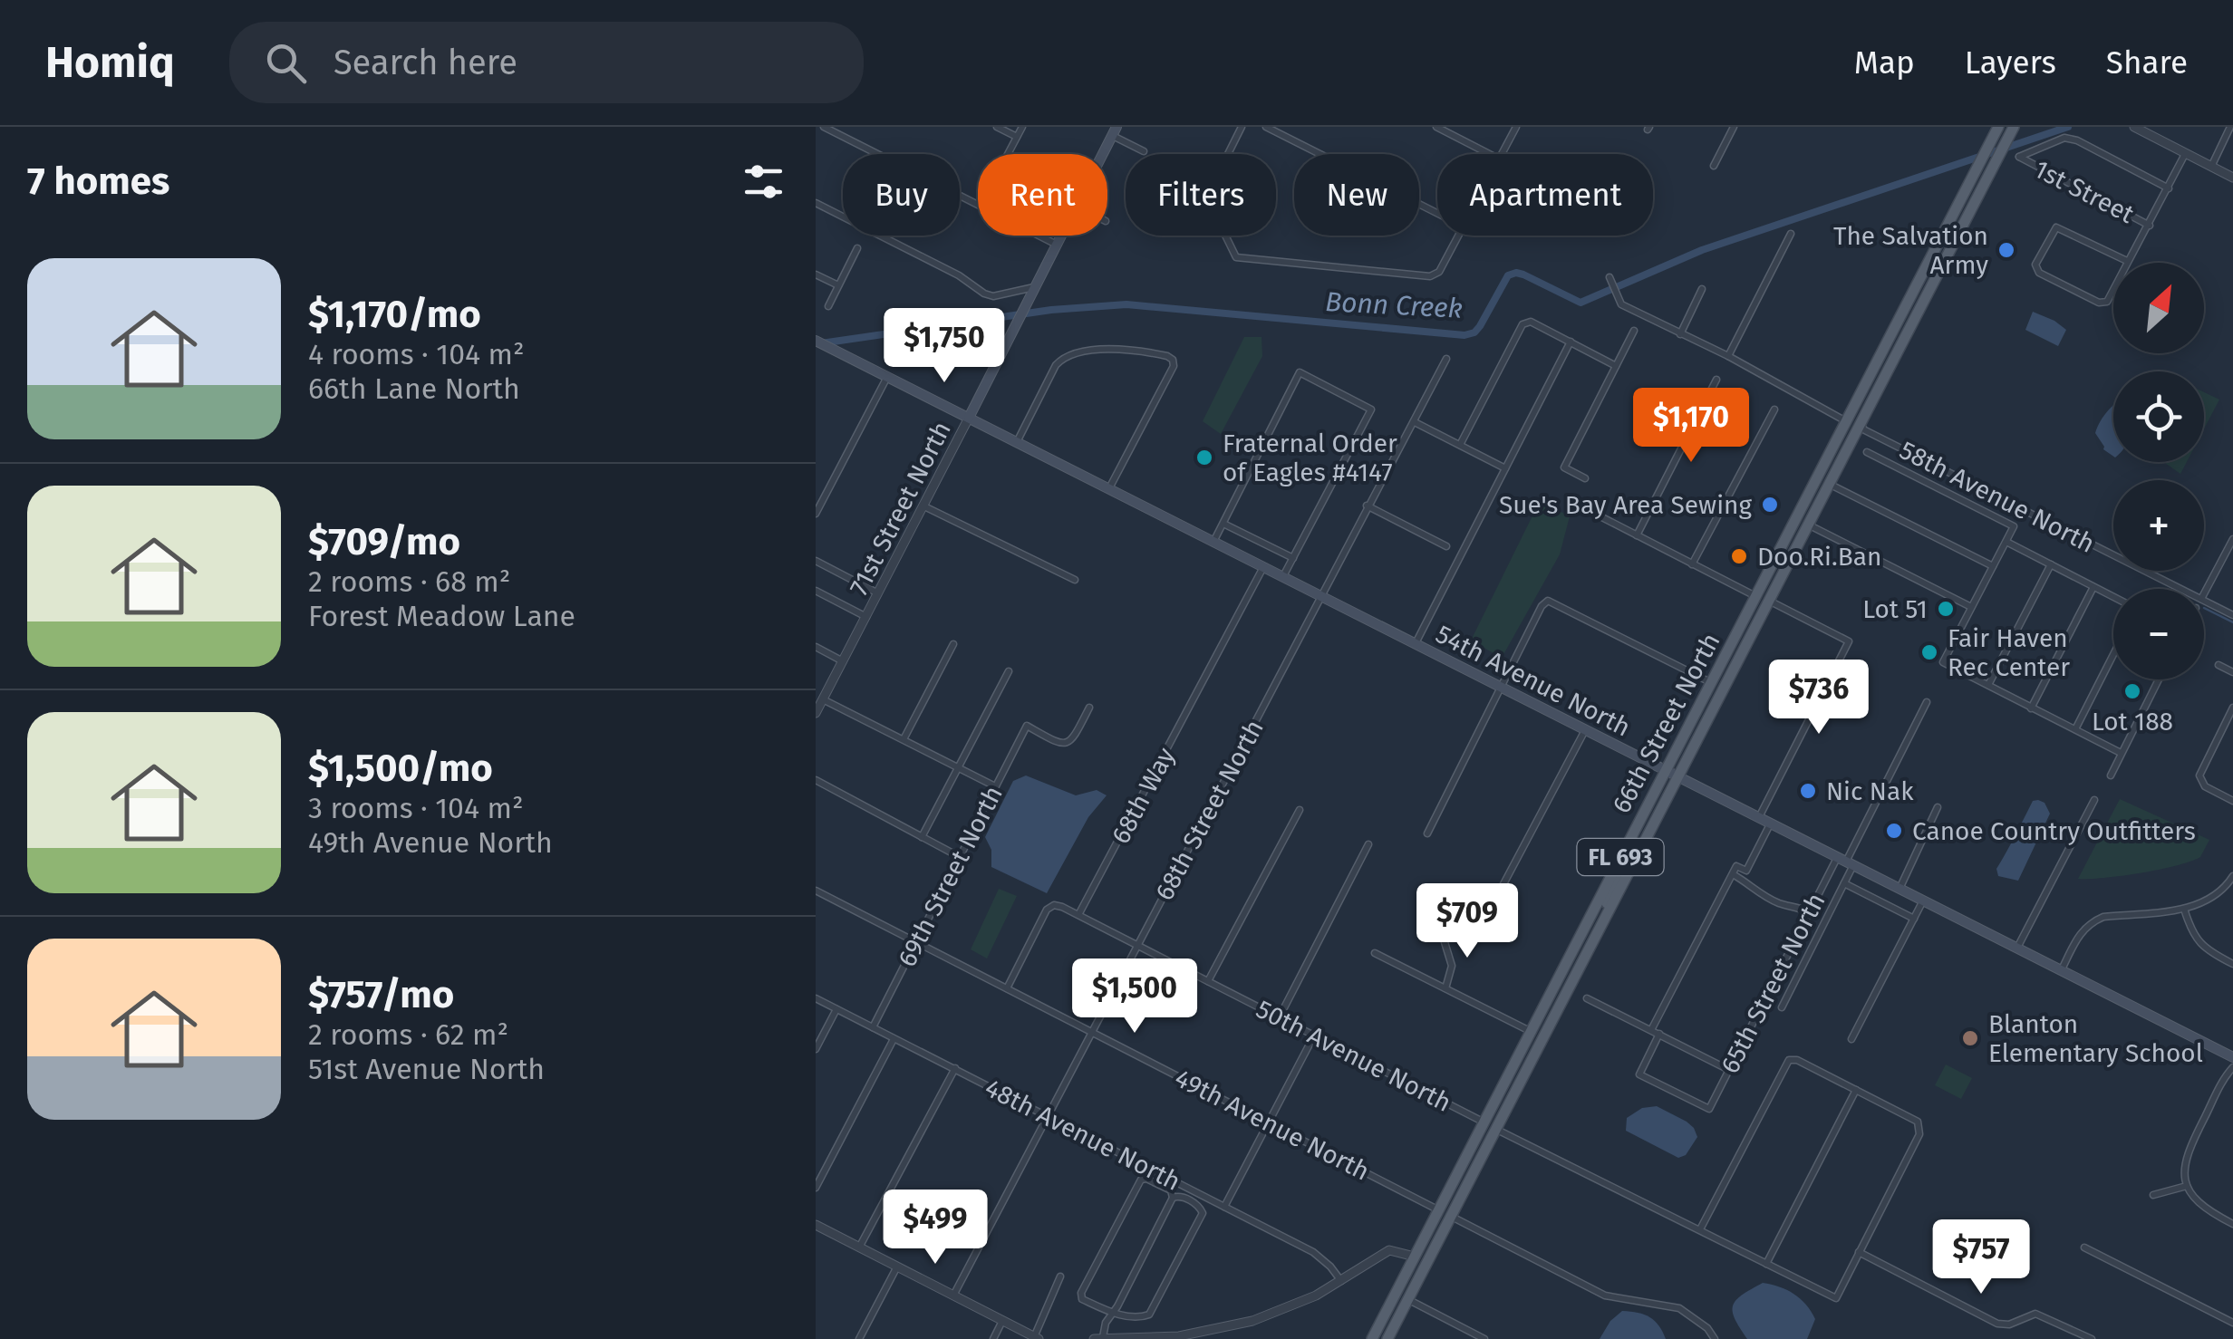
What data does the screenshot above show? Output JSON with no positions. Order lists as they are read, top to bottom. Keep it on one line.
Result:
{"streets":{"main road":["71st Street North","54th Avenue North","66th Street North","FL 693"],"street":["1st Street","58th Avenue North","68th Way","68th Street North","69th Street North","65th Street North","50th Avenue North","49th Avenue North","48th Avenue North"]},"crossings":[["58th Avenue North","66th Street North"],["71st Street North","54th Avenue North"],["54th Avenue North","66th Street North"],["54th Avenue North","68th Way"],["54th Avenue North","68th Street North"],["54th Avenue North","65th Street North"],["66th Street North","50th Avenue North"],["66th Street North","49th Avenue North"],["68th Way","50th Avenue North"],["68th Street North","50th Avenue North"],["68th Street North","49th Avenue North"],["68th Street North","48th Avenue North"],["69th Street North","49th Avenue North"],["69th Street North","48th Avenue North"]],"water":["Bonn Creek"],"places":["The Salvation Army","Fraternal Order of Eagles #4147","Sue's Bay Area Sewing","Doo.Ri.Ban","Lot 51","Fair Haven Rec Center","Lot 188","Nic Nak","Canoe Country Outfitters","Blanton Elementary School"],"north":"top right","page":{"header":"Homiq","search":"Search here","nav":["Map","Layers","Share"],"heading":"7 homes","chip":["Buy","Rent","Filters","New","Apartment"],"list":[{"name":"$1,170/mo","note":"4 rooms · 104 m² · 66th Lane North"},{"name":"$709/mo","note":"2 rooms · 68 m² · Forest Meadow Lane"},{"name":"$1,500/mo","note":"3 rooms · 104 m² · 49th Avenue North"},{"name":"$757/mo","note":"2 rooms · 62 m² · 51st Avenue North"}],"map_buttons":["+","−"],"price":["$1,750","$1,170","$736","$709","$1,500","$499","$757"]}}
